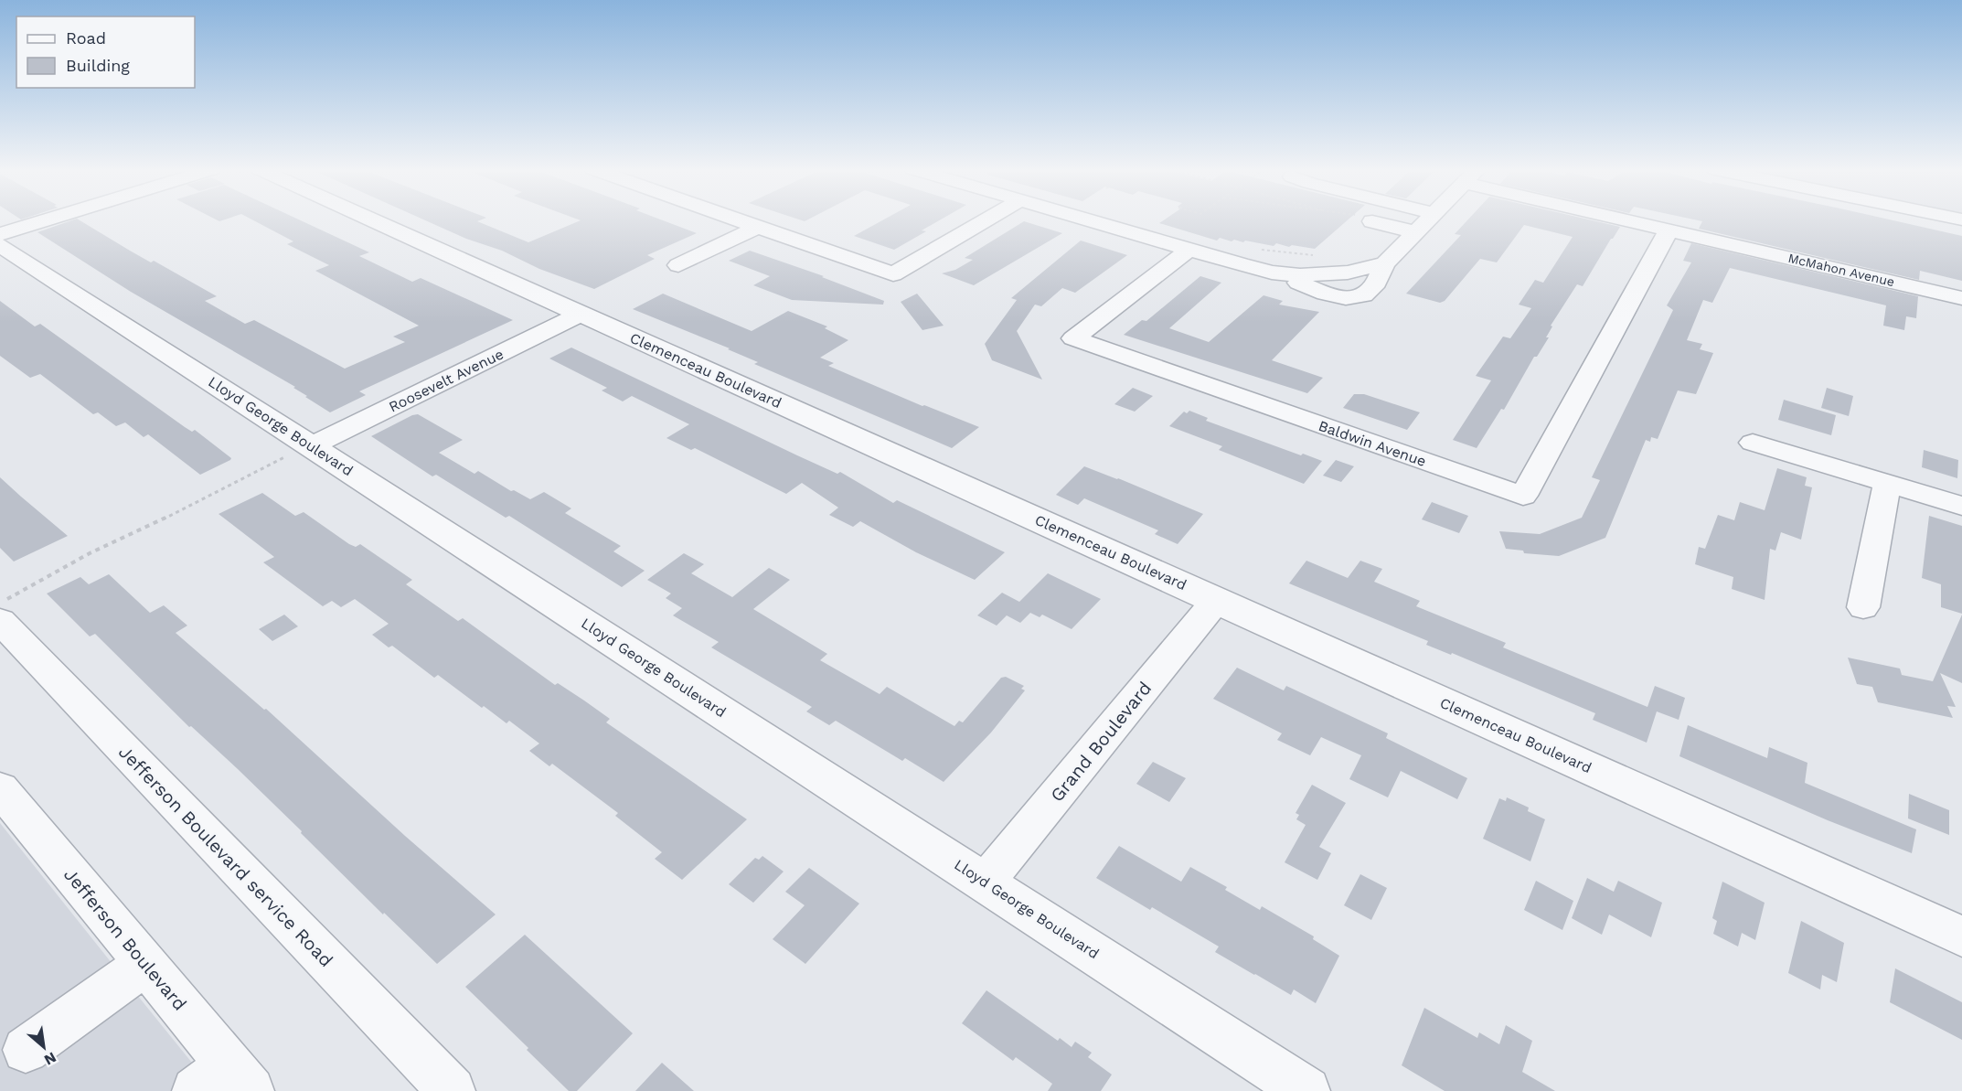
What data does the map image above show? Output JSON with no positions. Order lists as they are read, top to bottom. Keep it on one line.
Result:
{"streets":{"street":["McMahon Avenue","Clemenceau Boulevard","Roosevelt Avenue","Lloyd George Boulevard","Baldwin Avenue","Grand Boulevard","Jefferson Boulevard service Road","Jefferson Boulevard"]},"crossings":[["McMahon Avenue","Baldwin Avenue"],["Clemenceau Boulevard","Roosevelt Avenue"],["Clemenceau Boulevard","Grand Boulevard"],["Roosevelt Avenue","Lloyd George Boulevard"],["Lloyd George Boulevard","Grand Boulevard"]],"legend":["Road","Building"],"north":"bottom right"}
